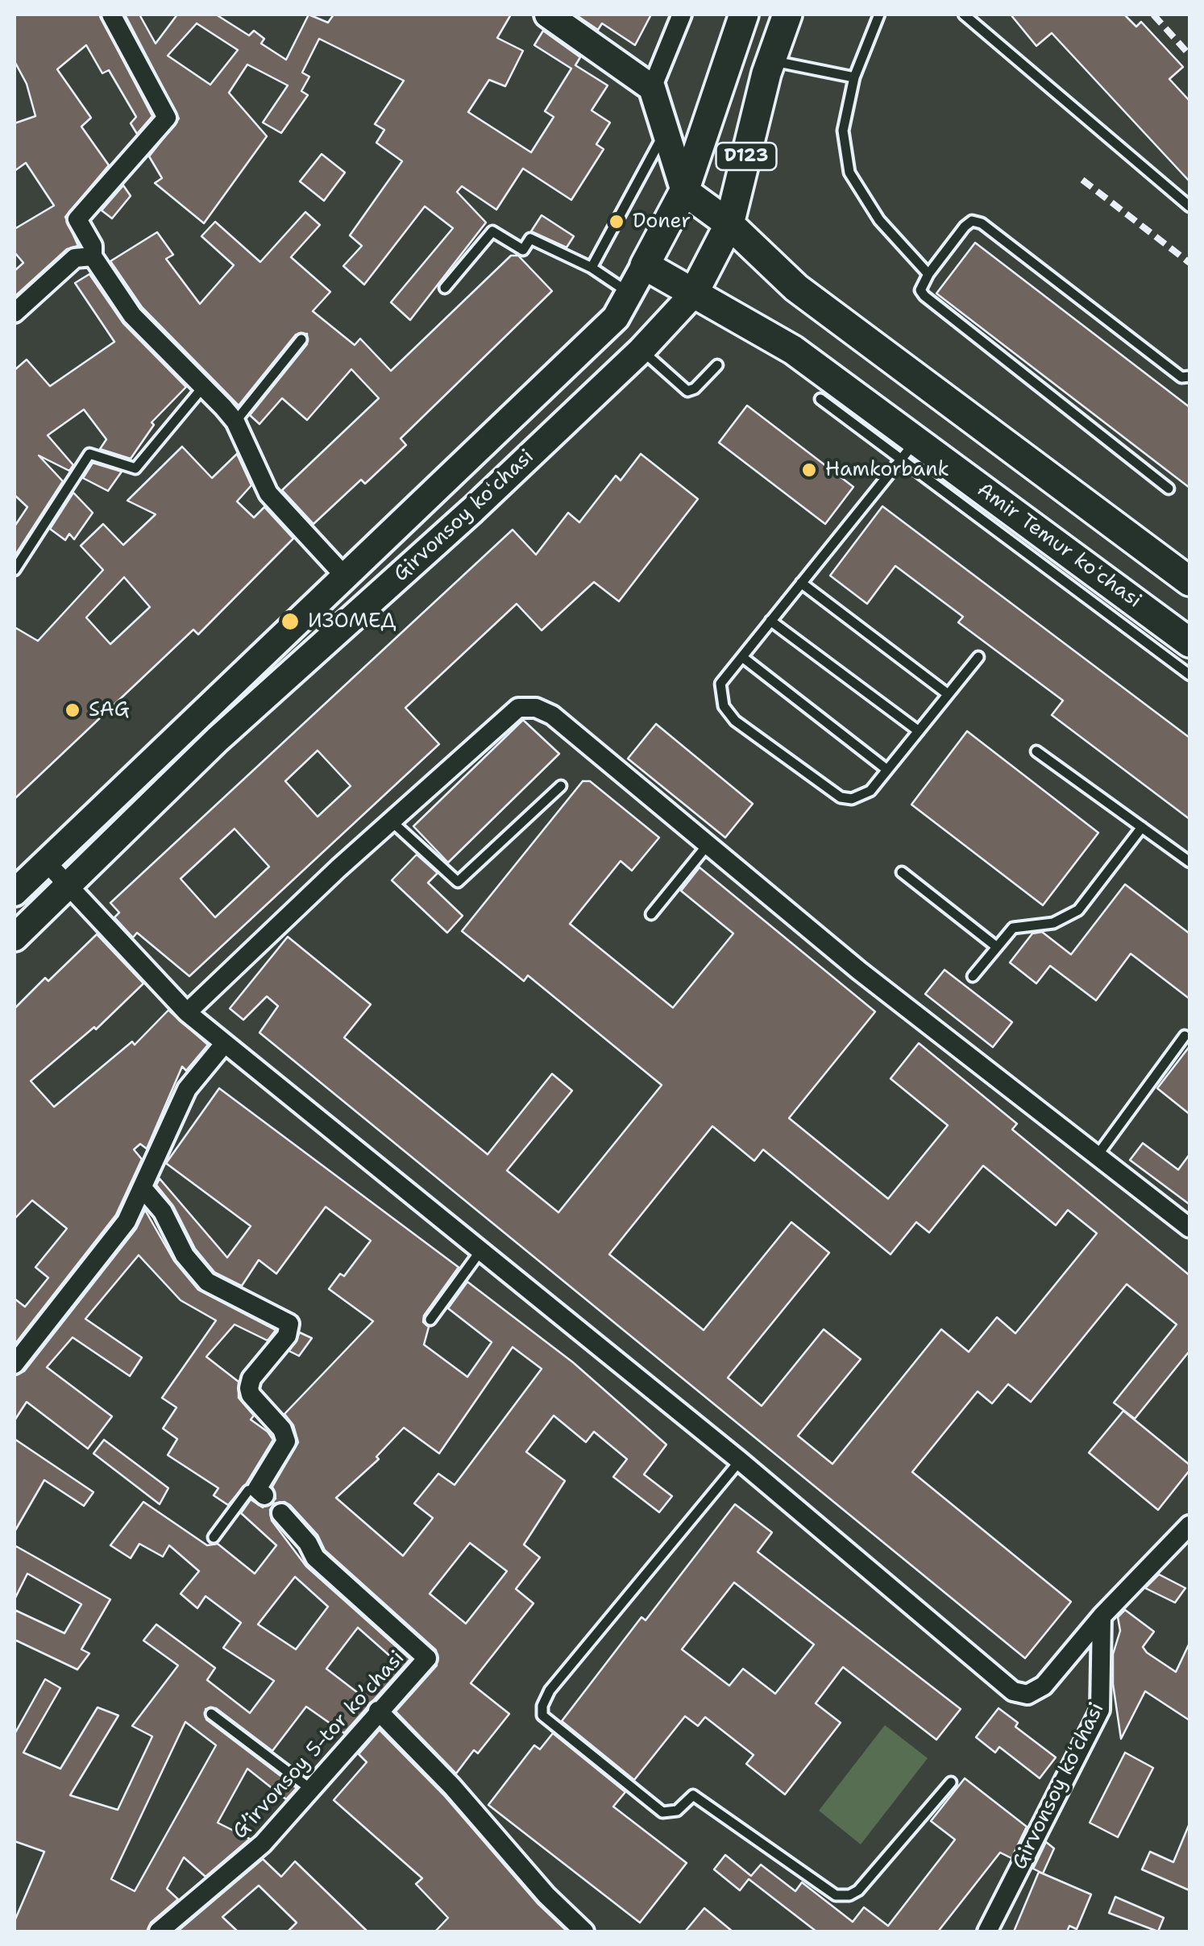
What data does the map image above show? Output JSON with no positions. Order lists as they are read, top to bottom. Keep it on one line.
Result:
{"streets":{"main road":["D123","Girvonsoy koʻchasi","Amir Temur koʻchasi"],"street":["Gʼirvonsoy 5-tor koʼchasi"]},"crossings":[["Girvonsoy koʻchasi","Amir Temur koʻchasi"]],"places":["Doner","Hamkorbank","ИЗОМЕД","SAG"]}
